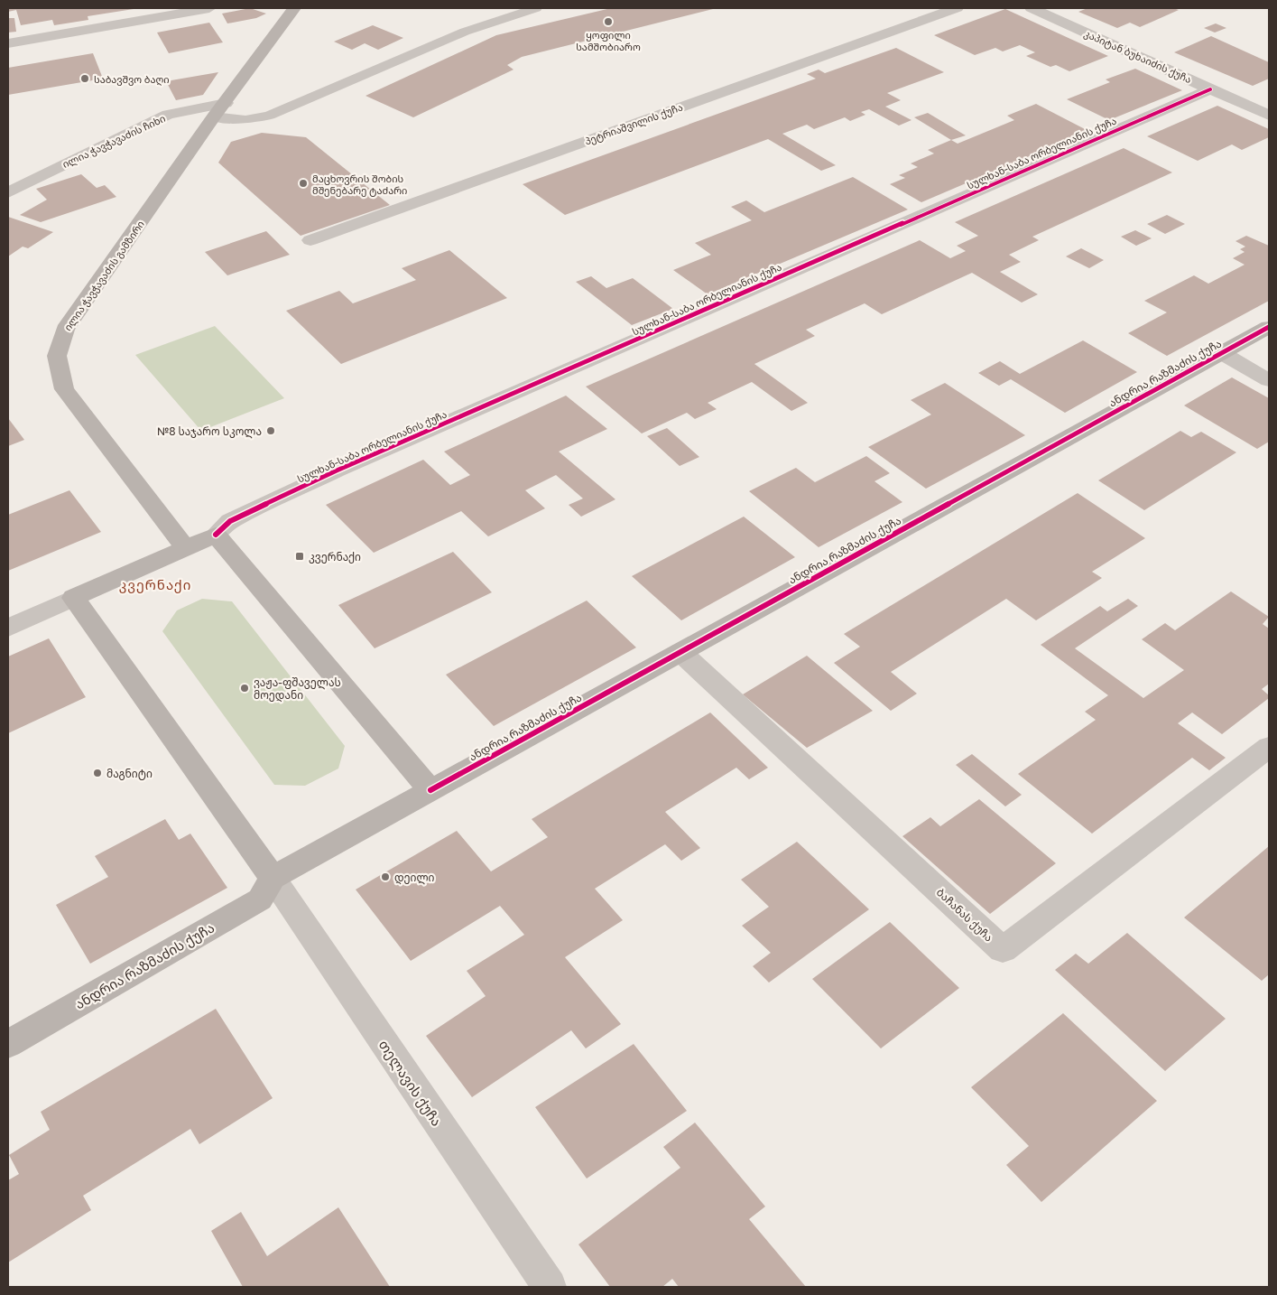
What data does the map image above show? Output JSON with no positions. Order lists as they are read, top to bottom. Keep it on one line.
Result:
{"streets":{"street":["კაპიტან ბუხაიძის ქუჩა","პეტრიაშვილის ქუჩა","ილია ჭავჭავაძის ჩიხი","სულხან-საბა ორბელიანის ქუჩა","ილია ჭავჭავაძის გამზირი","ანდრია რაზმაძის ქუჩა","ბაჩანას ქუჩა","თელავის ქუჩა"]},"crossings":[["კაპიტან ბუხაიძის ქუჩა","სულხან-საბა ორბელიანის ქუჩა"],["ილია ჭავჭავაძის ჩიხი","ილია ჭავჭავაძის გამზირი"],["ანდრია რაზმაძის ქუჩა","ბაჩანას ქუჩა"],["ანდრია რაზმაძის ქუჩა","თელავის ქუჩა"]],"districts":["კვერნაქი"],"places":{"other":["ყოფილი სამშობიარო","საბავშვო ბაღი","მაცხოვრის შობის მშენებარე ტაძარი","№8 საჯარო სკოლა","ვაჟა-ფშაველას მოედანი","მაგნიტი","დეილი"],"transit":["კვერნაქი"]}}
